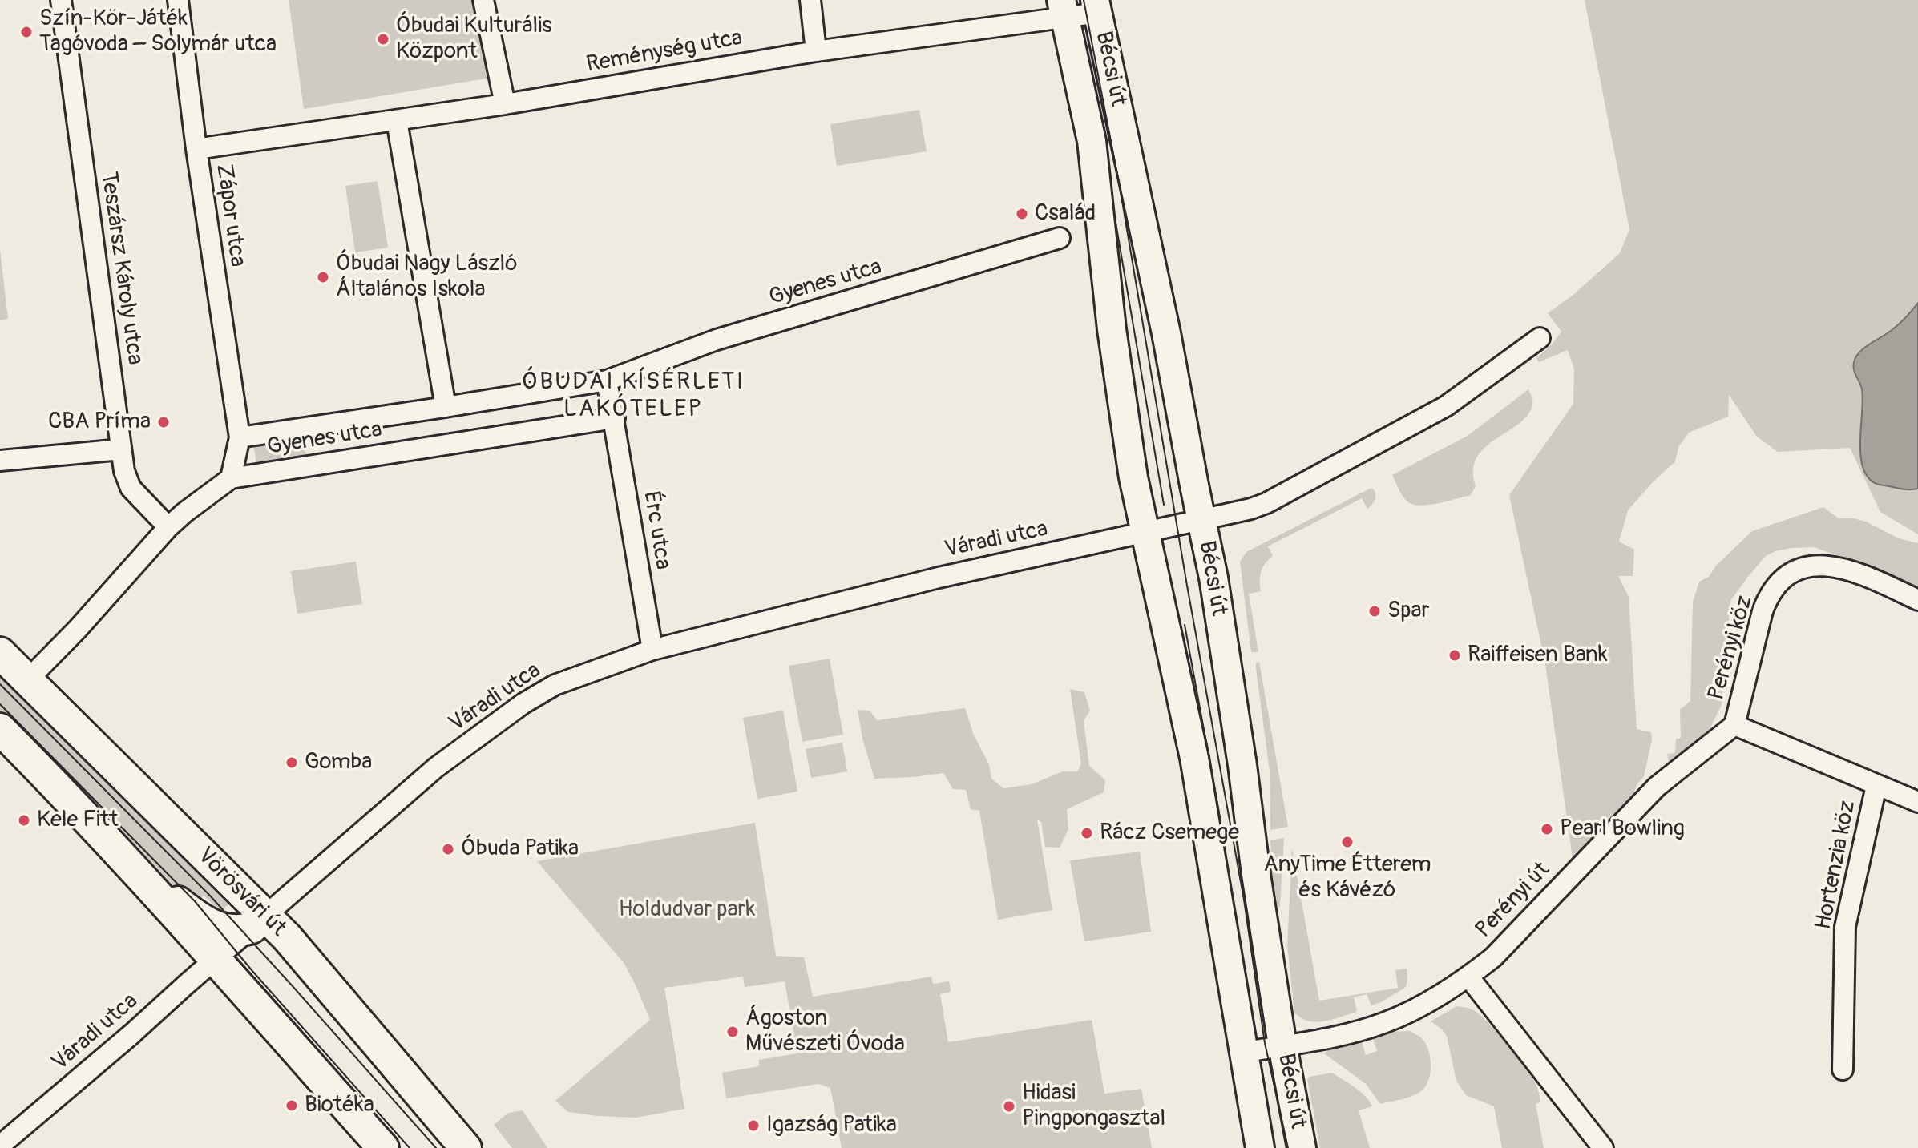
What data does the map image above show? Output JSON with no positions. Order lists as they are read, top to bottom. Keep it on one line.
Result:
{"streets":{"main road":["Bécsi út","Vörösvári út"],"street":["Reménység utca","Zápor utca","Teszársz Károly utca","Gyenes utca","Érc utca","Váradi utca","Perényi köz","Hortenzia köz","Perényi út"]},"crossings":[["Reménység utca","Bécsi út"],["Reménység utca","Zápor utca"],["Bécsi út","Váradi utca"],["Bécsi út","Perényi út"],["Zápor utca","Gyenes utca"],["Teszársz Károly utca","Gyenes utca"],["Gyenes utca","Érc utca"],["Gyenes utca","Vörösvári út"],["Érc utca","Váradi utca"],["Váradi utca","Vörösvári út"],["Perényi köz","Perényi út"]],"districts":["ÓBUDAI KÍSÉRLETI LAKÓTELEP"],"parks":["Holdudvar park"],"places":["Szín-Kör-Játék Tagóvoda – Solymár utca","Óbudai Kulturális Központ","Család","Óbudai Nagy László Általános Iskola","CBA Príma","Spar","Raiffeisen Bank","Gomba","Kele Fitt","Pearl Bowling","Rácz Csemege","AnyTime Étterem és Kávézó","Óbuda Patika","Ágoston Művészeti Óvoda","Biotéka","Hidasi Pingpongasztal","Igazság Patika"]}
